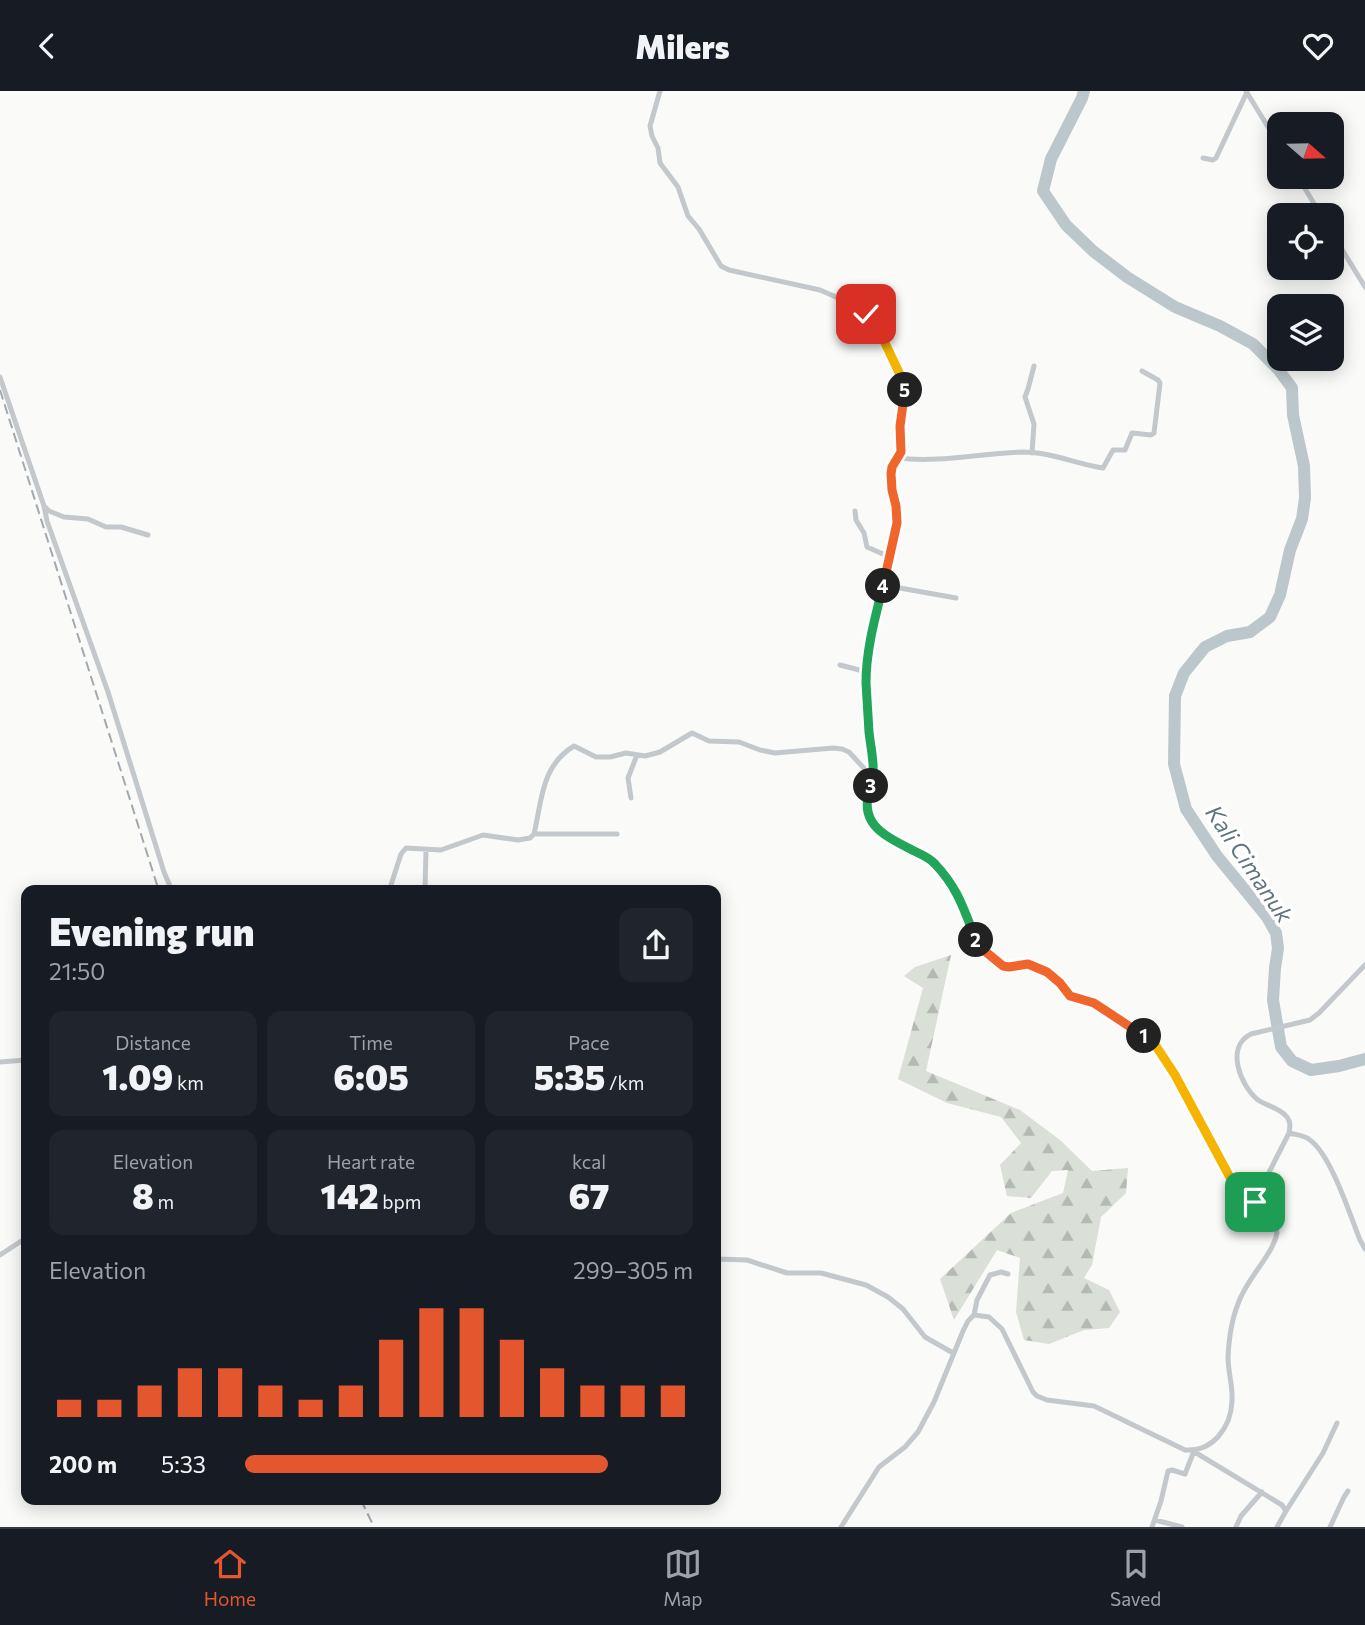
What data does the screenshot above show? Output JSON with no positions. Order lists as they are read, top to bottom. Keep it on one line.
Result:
{"water":["Kali Cimanuk"],"north":"right","page":{"header":"Milers","pins":["5","4","3","2","1"],"heading":["Evening run","21:50"],"stats":[["Distance","1.09 km"],["Time","6:05"],["Pace","5:35 /km"],["Elevation","8 m"],["Heart rate","142 bpm"],["kcal","67"]],"chart":["Elevation","299–305 m"],"list":[{"name":"200 m","note":"5:33"}],"tabs":["Home","Map","Saved"]}}
